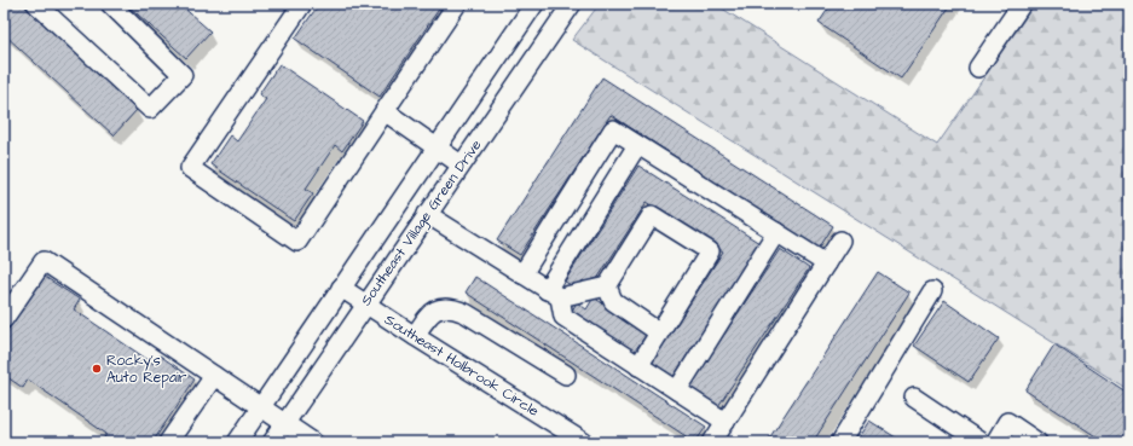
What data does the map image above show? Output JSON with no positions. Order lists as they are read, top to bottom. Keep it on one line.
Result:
{"streets":{"street":["Southeast Village Green Drive","Southeast Holbrook Circle"]},"crossings":[["Southeast Village Green Drive","Southeast Holbrook Circle"]],"places":["Rocky's Auto Repair"]}
